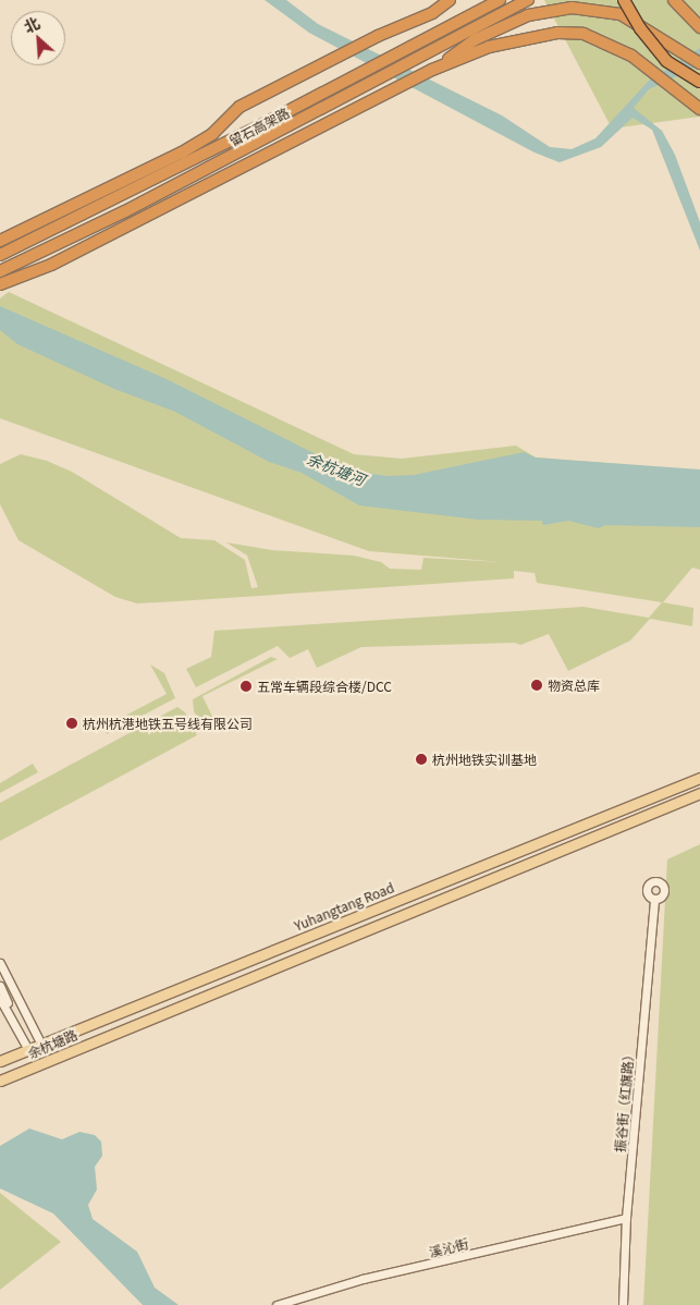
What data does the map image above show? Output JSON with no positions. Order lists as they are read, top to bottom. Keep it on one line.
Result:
{"streets":{"highway":["留石高架路"],"main road":["Yuhangtang Road"],"street":["振谷街（红旗路）","溪沁街"]},"crossings":[["振谷街（红旗路）","溪沁街"]],"water":["余杭塘河"],"places":["物资总库","五常车辆段综合楼/DCC","杭州杭港地铁五号线有限公司","杭州地铁实训基地"],"north":"top left"}
